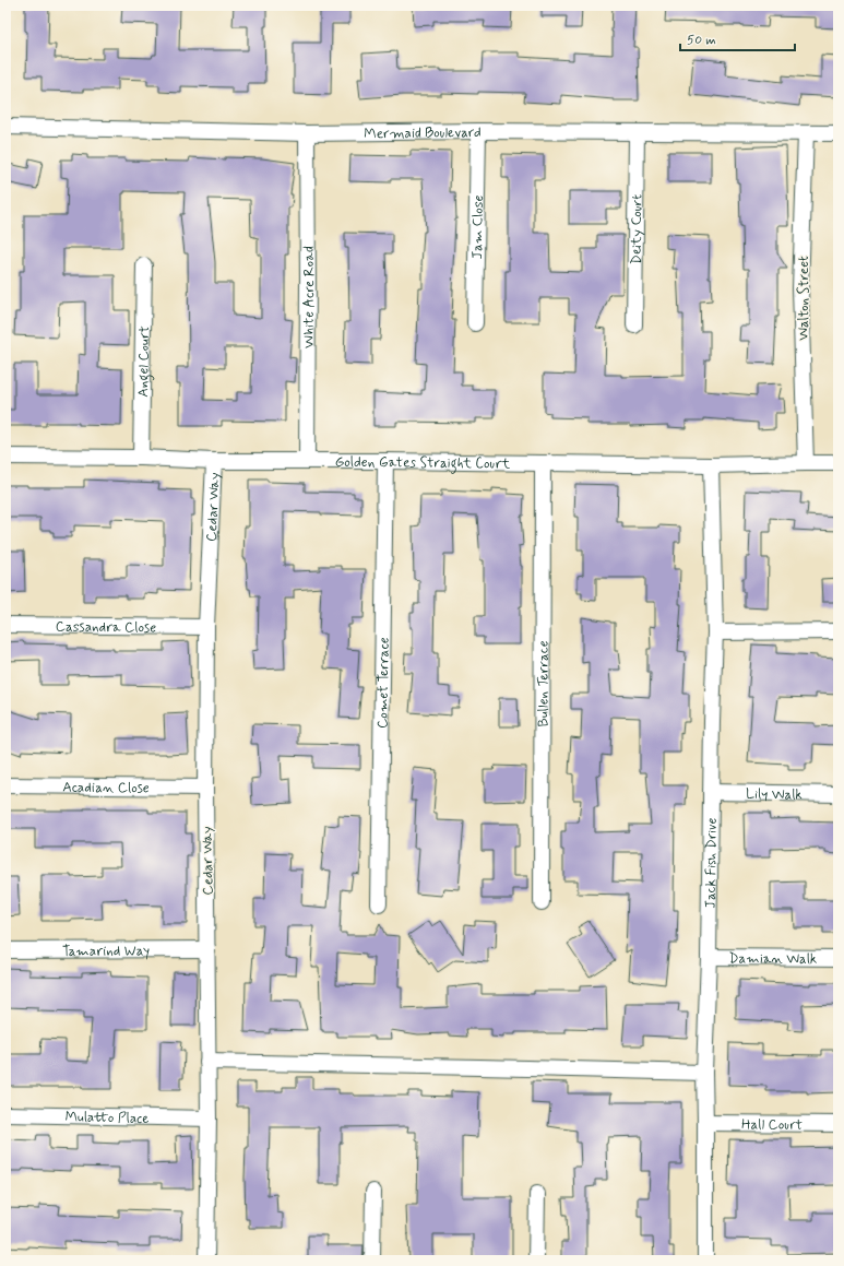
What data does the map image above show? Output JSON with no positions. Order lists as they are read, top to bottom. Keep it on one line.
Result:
{"streets":{"street":["Mermaid Boulevard","Jam Close","Deity Court","White Acre Road","Walton Street","Angel Court","Golden Gates Straight Court","Cedar Way","Cassandra Close","Comet Terrace","Bullen Terrace","Acadian Close","Lily Walk","Jack Fish Drive","Tamarind Way","Damian Walk","Mulatto Place","Hall Court"]},"crossings":[["Mermaid Boulevard","Jam Close"],["Mermaid Boulevard","Deity Court"],["Mermaid Boulevard","White Acre Road"],["Mermaid Boulevard","Walton Street"],["White Acre Road","Golden Gates Straight Court"],["Walton Street","Golden Gates Straight Court"],["Angel Court","Golden Gates Straight Court"],["Golden Gates Straight Court","Cedar Way"],["Golden Gates Straight Court","Comet Terrace"],["Golden Gates Straight Court","Bullen Terrace"],["Golden Gates Straight Court","Jack Fish Drive"],["Cedar Way","Cassandra Close"],["Cedar Way","Acadian Close"],["Cedar Way","Tamarind Way"],["Cedar Way","Mulatto Place"],["Lily Walk","Jack Fish Drive"],["Jack Fish Drive","Damian Walk"],["Jack Fish Drive","Hall Court"]],"scale_bar":"50 m"}
